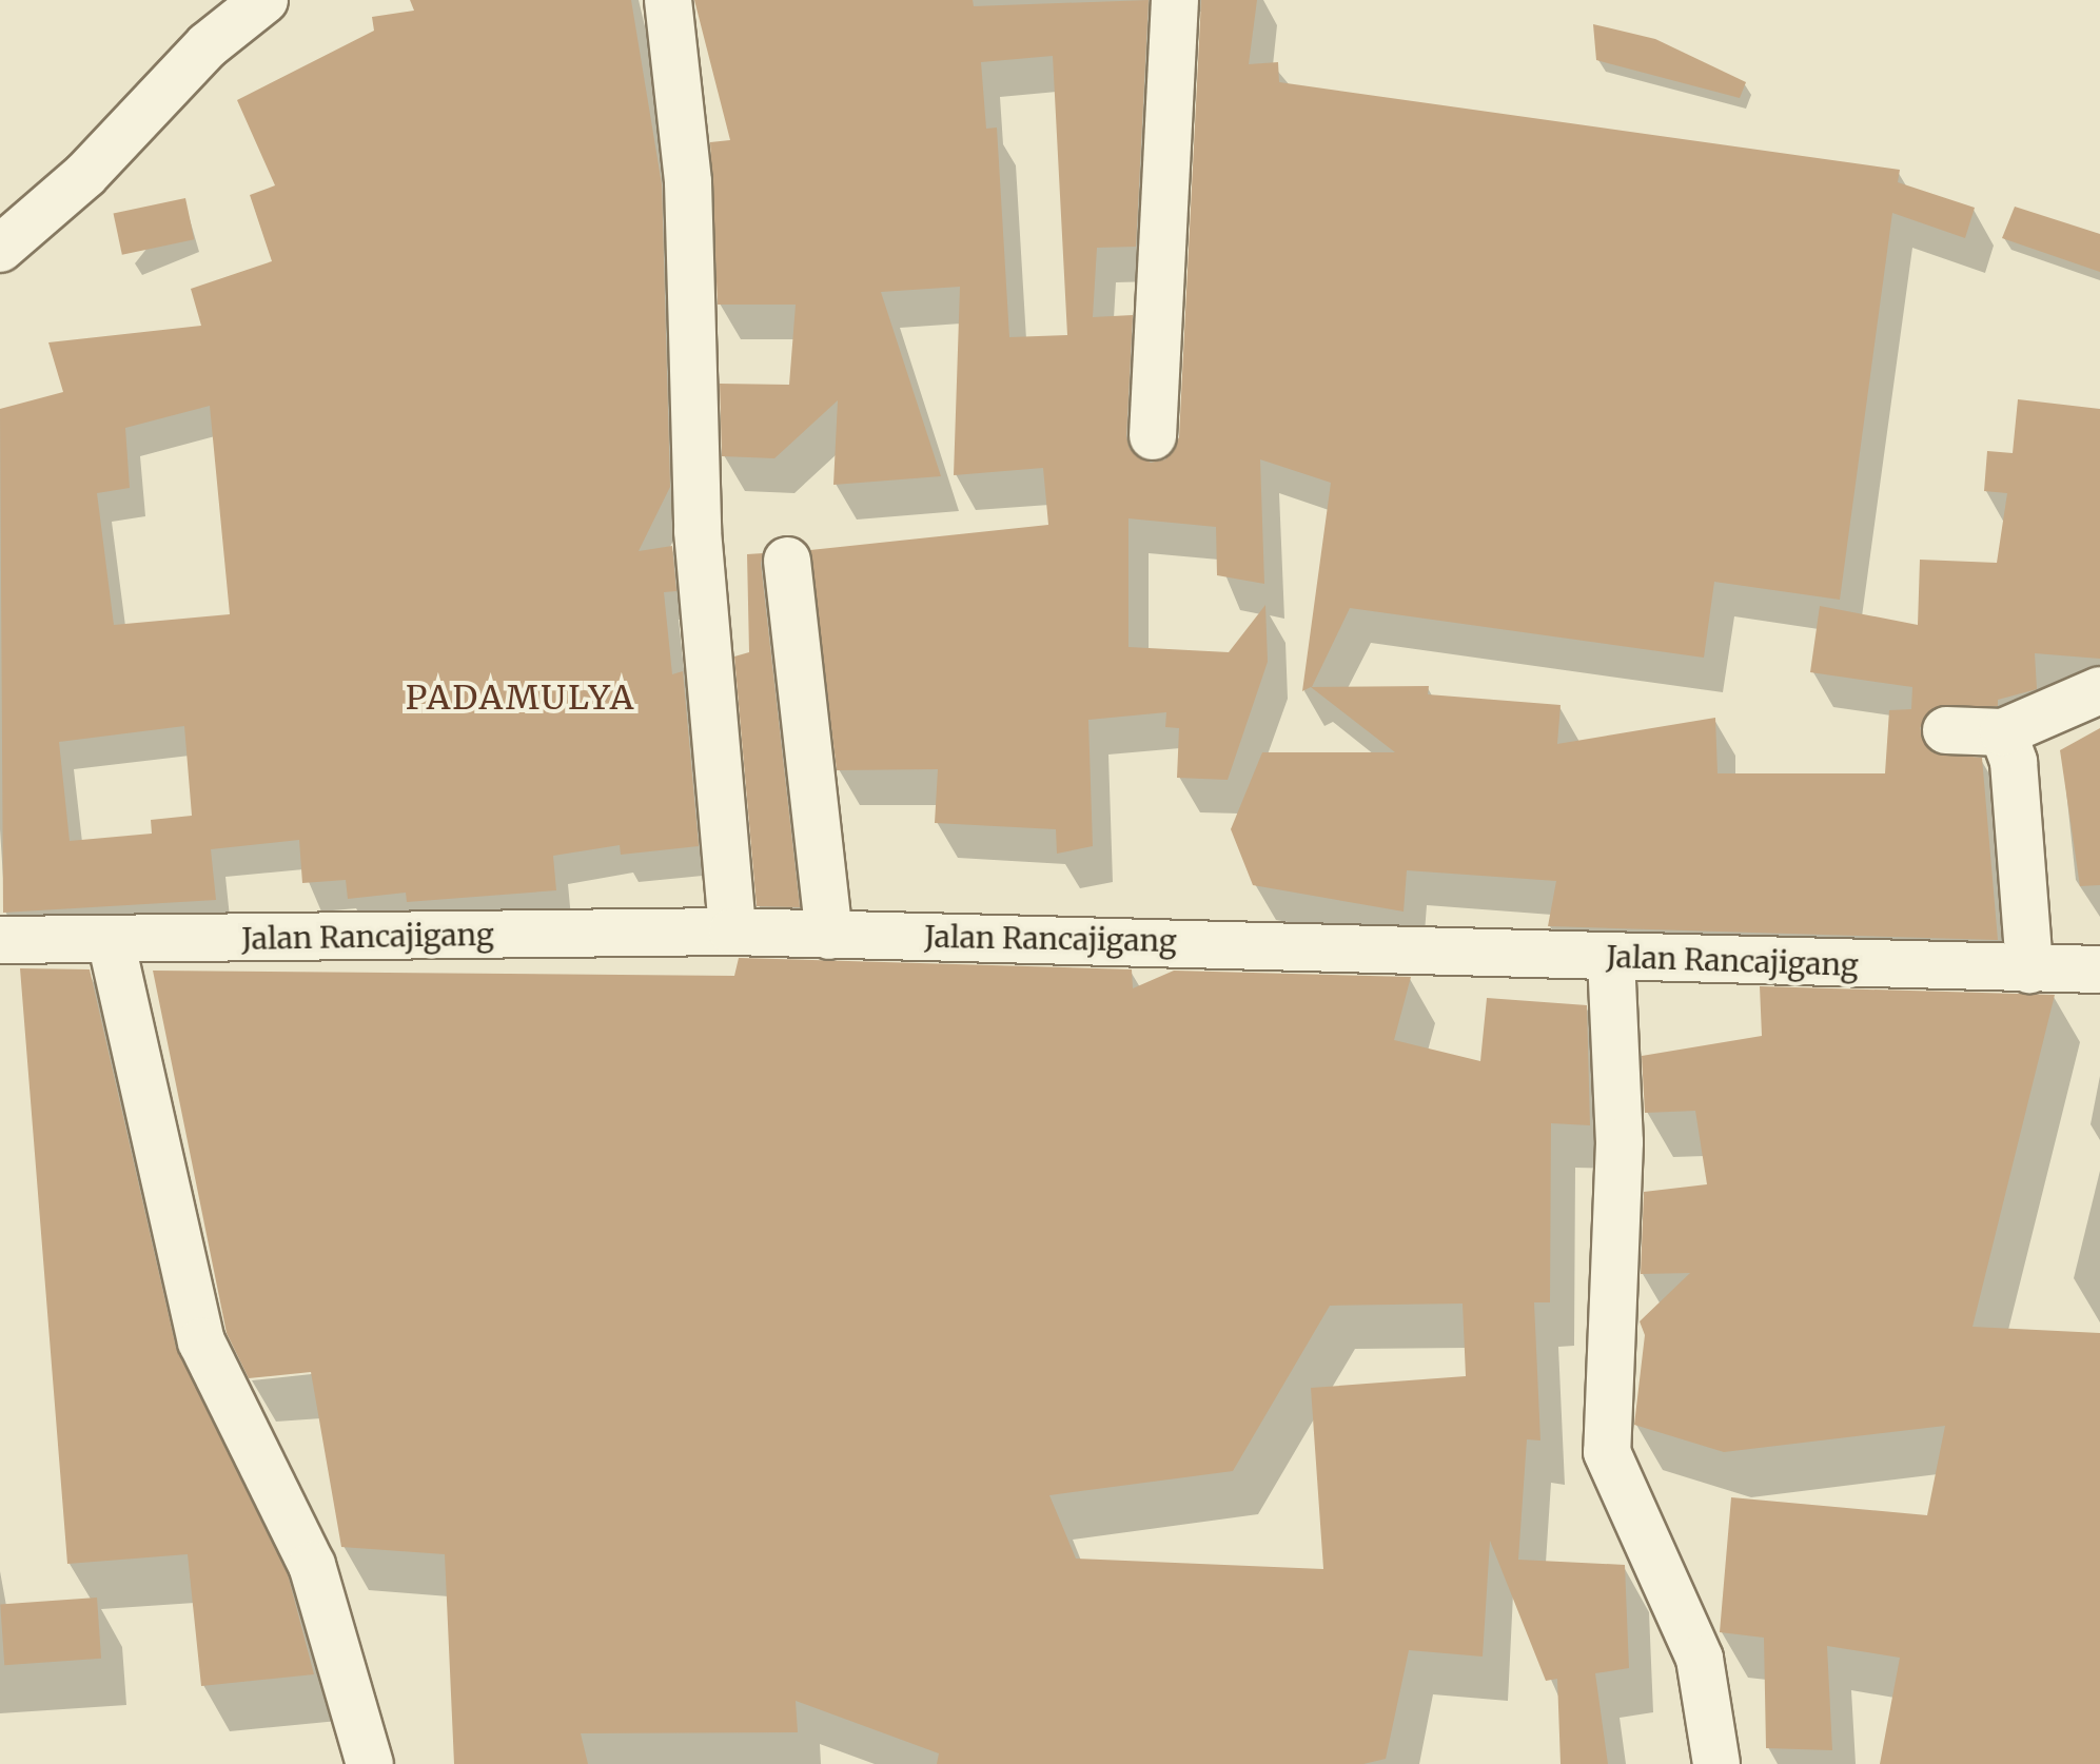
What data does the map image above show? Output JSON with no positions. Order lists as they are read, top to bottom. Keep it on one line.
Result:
{"streets":{"street":["Jalan Rancajigang"]},"districts":["PADAMULYA"]}
